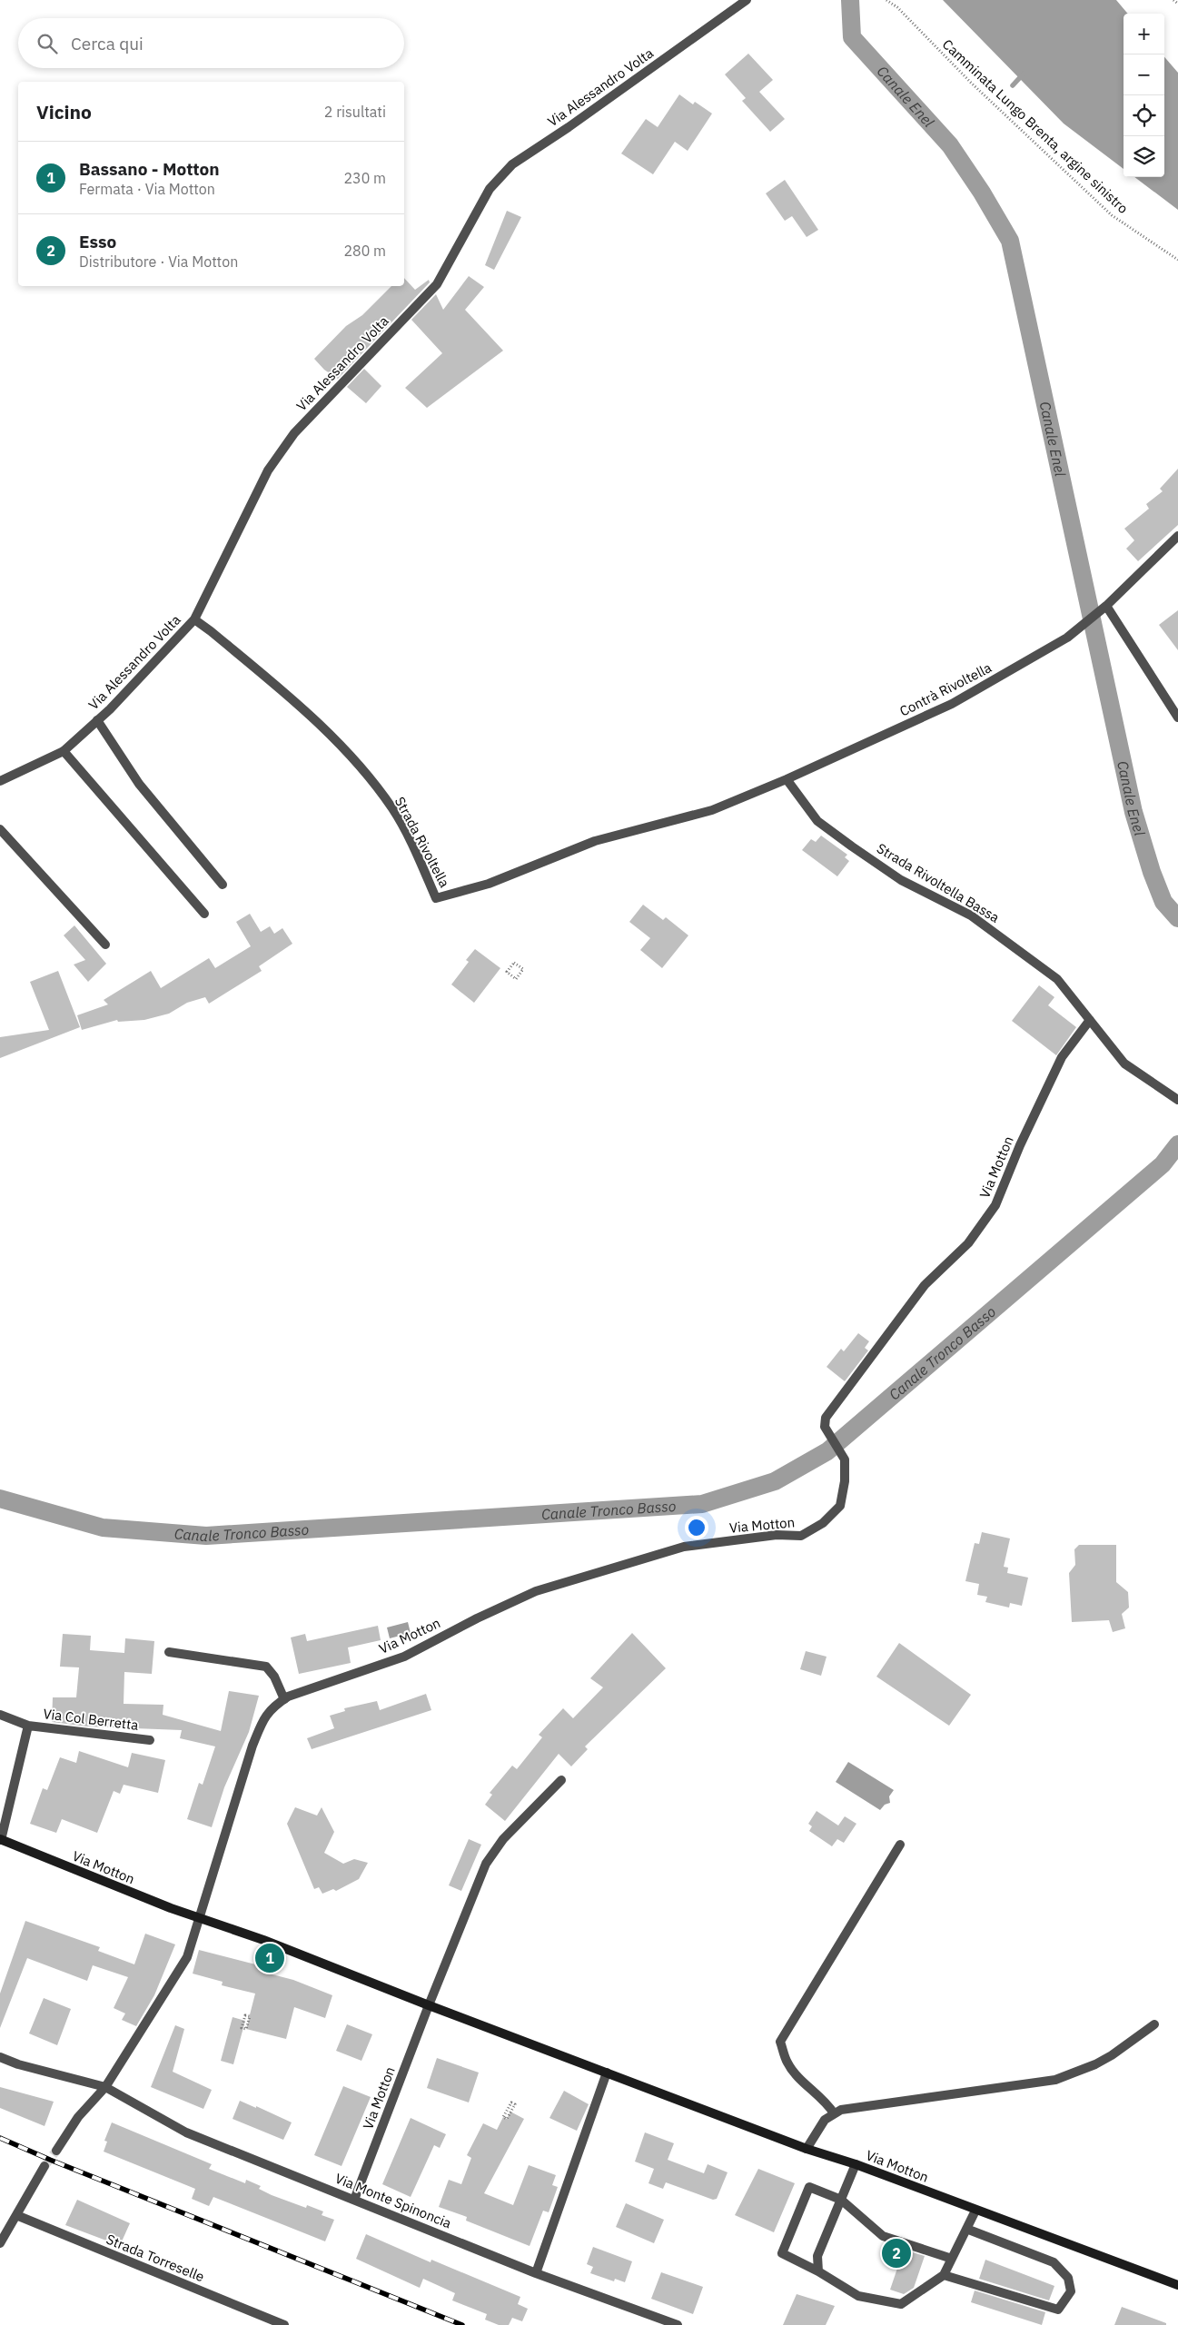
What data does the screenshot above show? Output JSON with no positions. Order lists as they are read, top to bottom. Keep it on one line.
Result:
{"streets":{"main road":["Via Motton"],"street":["Via Alessandro Volta","Contrà Rivoltella","Strada Rivoltella","Strada Rivoltella Bassa","Via Col Berretta","Via Monte Spinoncia","Strada Torreselle"],"path":["Camminata Lungo Brenta, argine sinistro"]},"crossings":[["Via Alessandro Volta","Strada Rivoltella"],["Contrà Rivoltella","Strada Rivoltella"],["Contrà Rivoltella","Strada Rivoltella Bassa"],["Strada Rivoltella","Strada Rivoltella Bassa"],["Strada Rivoltella Bassa","Via Motton"],["Via Motton","Via Col Berretta"],["Via Motton","Via Monte Spinoncia"]],"water":["Canale Enel","Canale Tronco Basso"],"page":{"map_buttons":["+","−"],"search":"Cerca qui","heading":["Vicino","2 risultati"],"list":[{"mark":"1","name":"Bassano - Motton","note":"Fermata · Via Motton","value":"230 m"},{"mark":"2","name":"Esso","note":"Distributore · Via Motton","value":"280 m"}],"pins":["1","2"]}}
